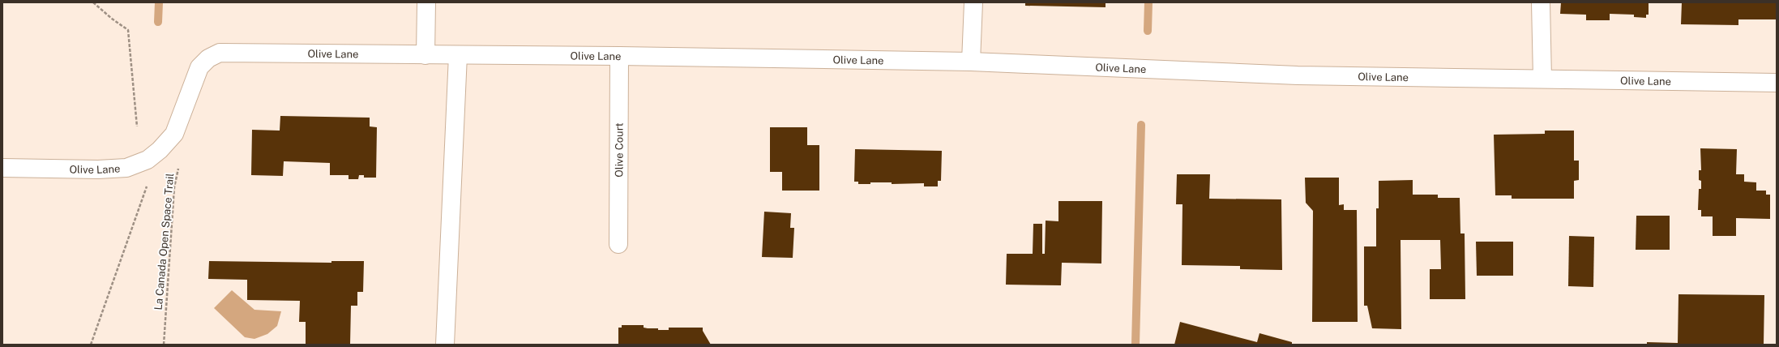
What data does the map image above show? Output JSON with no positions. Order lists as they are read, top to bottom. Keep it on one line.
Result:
{"streets":{"street":["Olive Lane","Olive Court"],"path":["La Canada Open Space Trail"]},"crossings":[["Olive Lane","Olive Court"]]}
